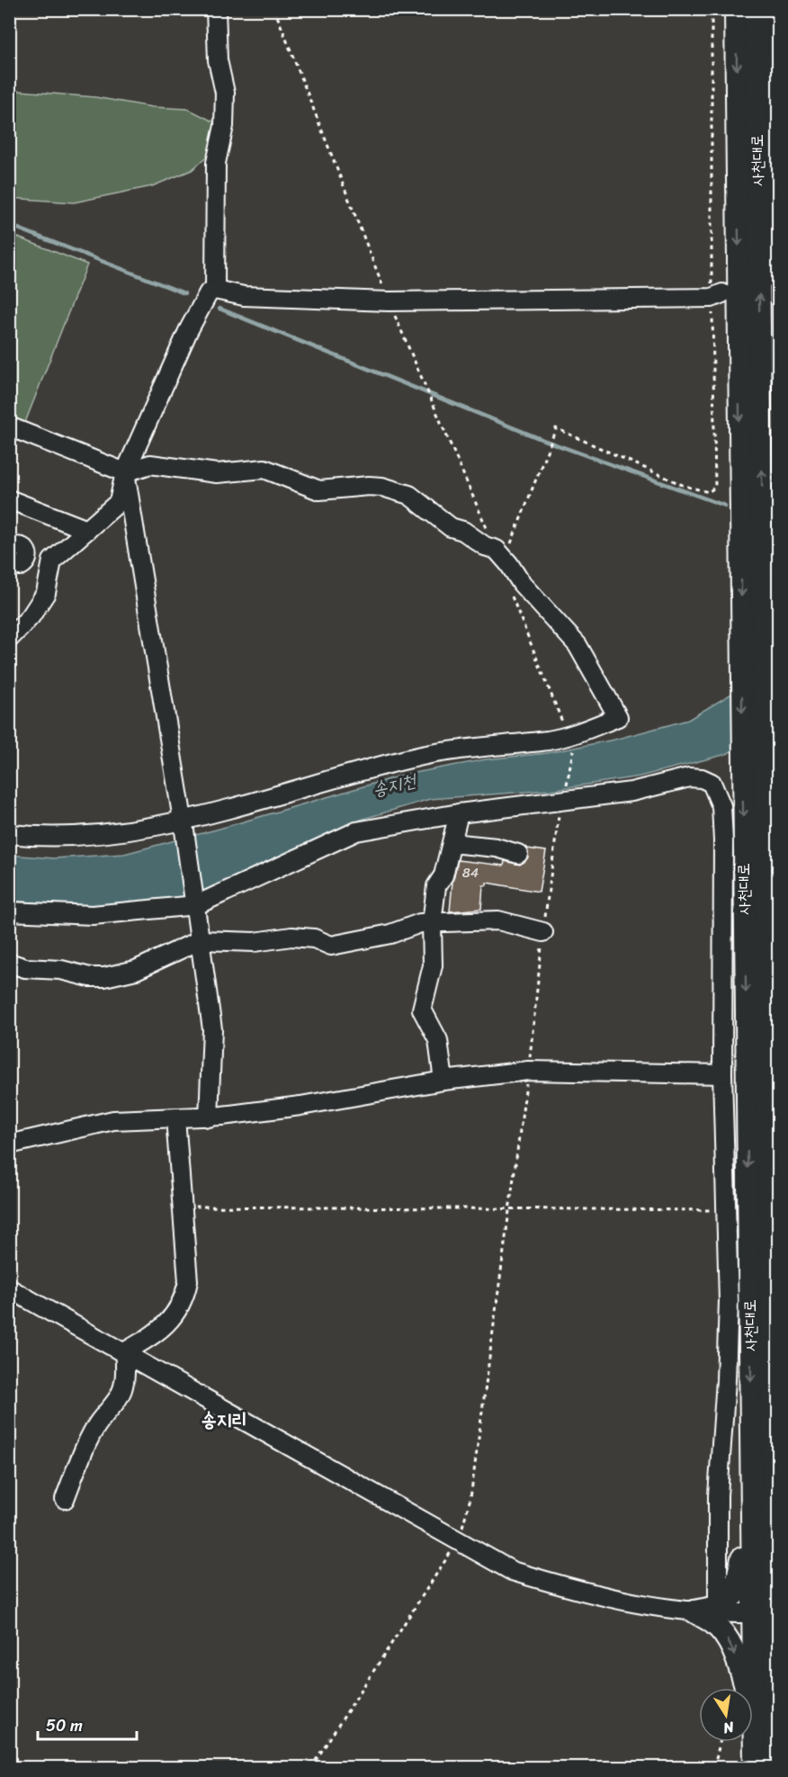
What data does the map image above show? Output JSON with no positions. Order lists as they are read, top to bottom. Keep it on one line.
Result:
{"streets":{"main road":["사천대로"]},"districts":["송지리"],"water":["송지천"],"house_numbers":["84"],"scale_bar":"50 m","north":"bottom"}
